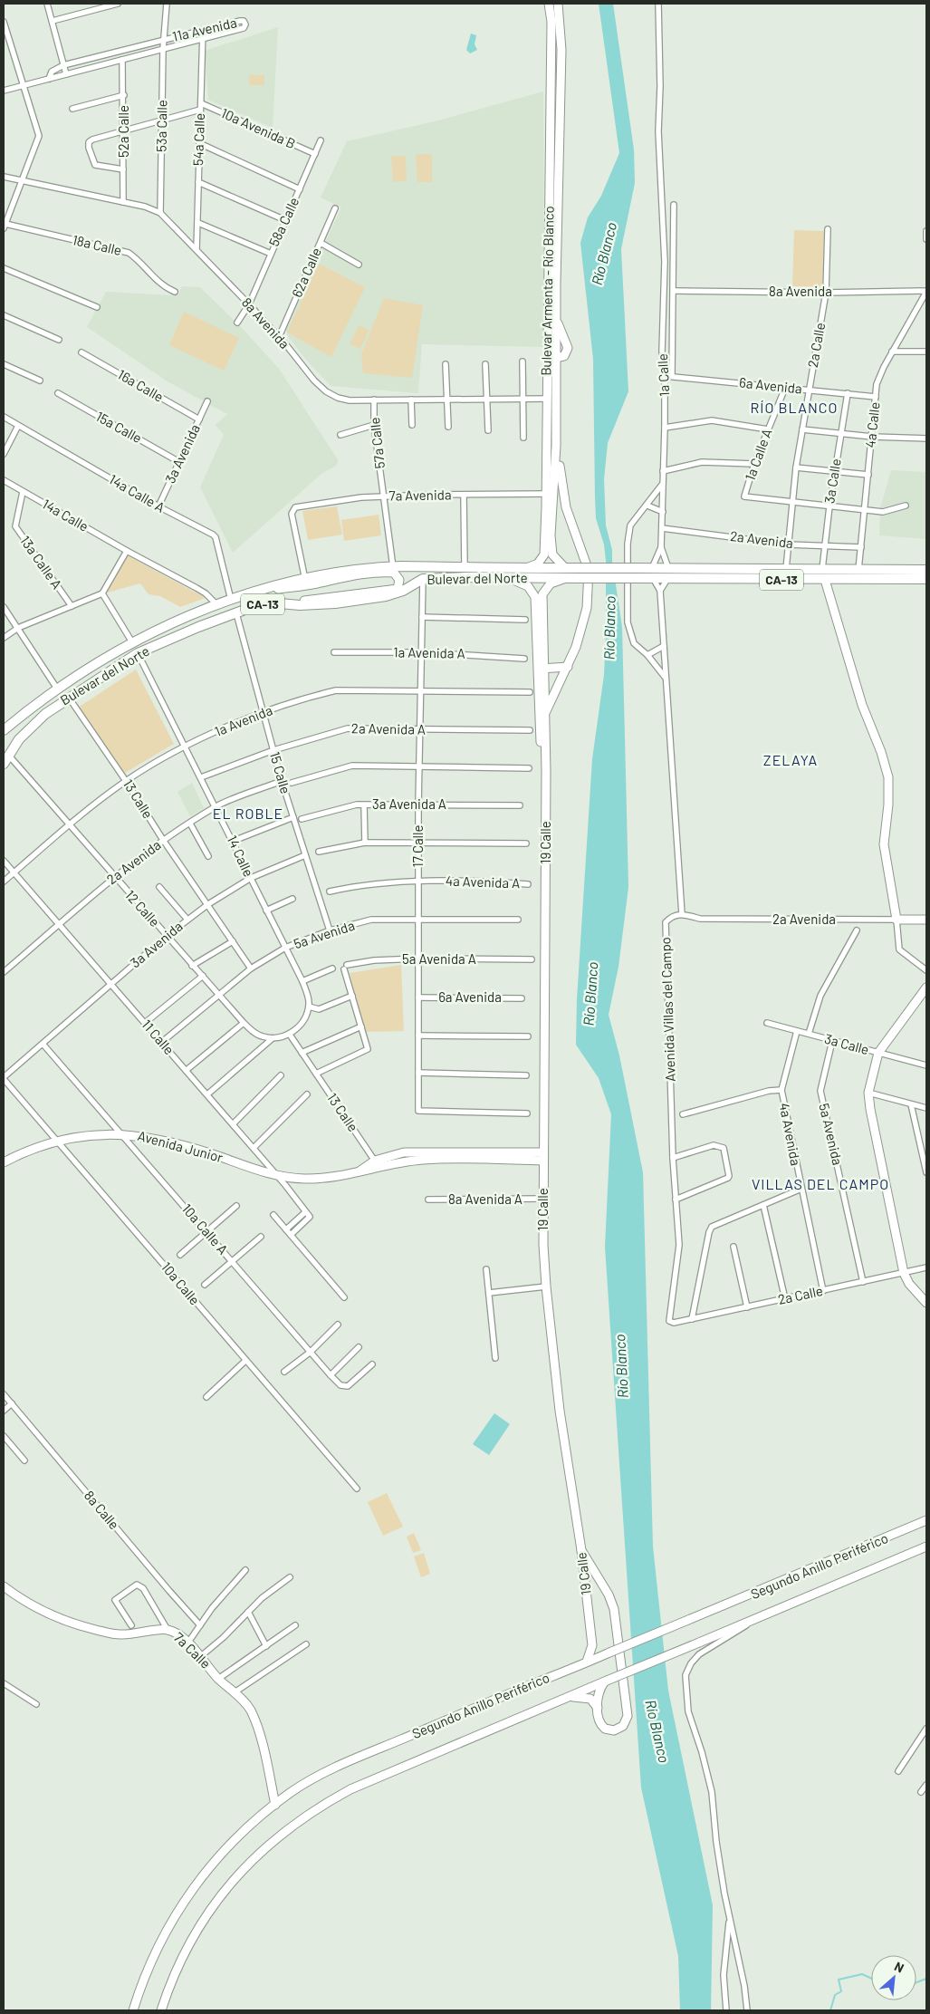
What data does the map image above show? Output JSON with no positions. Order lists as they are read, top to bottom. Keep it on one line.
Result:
{"streets":{"highway":["Bulevar del Norte","CA-13"],"main road":["Bulevar Armenta - Río Blanco","2a Avenida","19 Calle","Avenida Junior","Segundo Anillo Periférico","7a Calle"],"street":["11a Avenida","53a Calle","10a Avenida B","52a Calle","54a Calle","58a Calle","18a Calle","62a Calle","8a Avenida","2a Calle","1a Calle","16a Calle","6a Avenida","4a Calle","15a Calle","57a Calle","3a Avenida","1a Calle A","3a Calle","14a Calle A","7a Avenida","14a Calle","13a Calle A","1a Avenida A","1a Avenida","2a Avenida A","15 Calle","13 Calle","3a Avenida A","17 Calle","14 Calle","4a Avenida A","12 Calle","5a Avenida","5a Avenida A","Avenida Villas del Campo","11 Calle","4a Avenida","8a Avenida A","10a Calle A","10a Calle","8a Calle"]},"crossings":[["11a Avenida","53a Calle"],["11a Avenida","52a Calle"],["11a Avenida","54a Calle"],["53a Calle","8a Avenida"],["10a Avenida B","54a Calle"],["10a Avenida B","58a Calle"],["52a Calle","8a Avenida"],["54a Calle","8a Avenida"],["58a Calle","8a Avenida"],["62a Calle","8a Avenida"],["Bulevar Armenta - Río Blanco","8a Avenida"],["Bulevar Armenta - Río Blanco","7a Avenida"],["8a Avenida","2a Calle"],["8a Avenida","4a Calle"],["8a Avenida","57a Calle"],["2a Calle","6a Avenida"],["2a Calle","1a Calle A"],["2a Calle","2a Avenida"],["2a Calle","Bulevar del Norte"],["2a Calle","5a Avenida"],["2a Calle","Avenida Villas del Campo"],["2a Calle","4a Avenida"],["1a Calle","6a Avenida"],["1a Calle","2a Avenida"],["1a Calle","Bulevar del Norte"],["16a Calle","3a Avenida"],["6a Avenida","4a Calle"],["6a Avenida","1a Calle A"],["6a Avenida","3a Calle"],["6a Avenida","17 Calle"],["4a Calle","2a Avenida"],["4a Calle","Bulevar del Norte"],["15a Calle","3a Avenida"],["57a Calle","7a Avenida"],["57a Calle","Bulevar del Norte"],["3a Avenida","14a Calle A"],["3a Avenida","15 Calle"],["3a Avenida","13 Calle"],["3a Avenida","14 Calle"],["3a Avenida","12 Calle"],["3a Avenida","11 Calle"],["3a Avenida","10a Calle A"],["3a Avenida","10a Calle"],["3a Calle","2a Avenida"],["3a Calle","Bulevar del Norte"],["3a Calle","5a Avenida"],["3a Calle","4a Avenida"],["14a Calle A","Bulevar del Norte"],["7a Avenida","Bulevar del Norte"],["14a Calle","13a Calle A"],["14a Calle","Bulevar del Norte"],["2a Avenida","15 Calle"],["2a Avenida","13 Calle"],["2a Avenida","14 Calle"],["2a Avenida","12 Calle"],["2a Avenida","Avenida Villas del Campo"],["2a Avenida","11 Calle"],["Bulevar del Norte","15 Calle"],["Bulevar del Norte","13 Calle"],["Bulevar del Norte","19 Calle"],["Bulevar del Norte","17 Calle"],["Bulevar del Norte","14 Calle"],["Bulevar del Norte","12 Calle"],["1a Avenida A","17 Calle"],["1a Avenida","15 Calle"],["1a Avenida","13 Calle"],["1a Avenida","17 Calle"],["1a Avenida","14 Calle"],["1a Avenida","12 Calle"],["1a Avenida","11 Calle"],["2a Avenida A","15 Calle"],["2a Avenida A","17 Calle"],["2a Avenida A","14 Calle"],["15 Calle","5a Avenida"],["13 Calle","5a Avenida"],["13 Calle","Avenida Junior"],["3a Avenida A","17 Calle"],["19 Calle","Avenida Junior"],["19 Calle","8a Avenida A"],["19 Calle","Segundo Anillo Periférico"],["17 Calle","4a Avenida A"],["17 Calle","5a Avenida"],["17 Calle","5a Avenida A"],["14 Calle","5a Avenida"],["12 Calle","5a Avenida"],["5a Avenida","11 Calle"],["11 Calle","Avenida Junior"],["Avenida Junior","10a Calle A"],["Avenida Junior","10a Calle"],["Segundo Anillo Periférico","7a Calle"]],"districts":["RÍO BLANCO","ZELAYA","EL ROBLE","VILLAS DEL CAMPO"],"water":["Río Blanco"],"north":"top right"}
